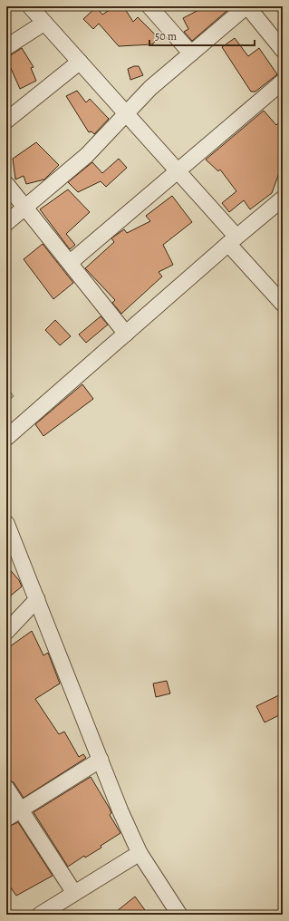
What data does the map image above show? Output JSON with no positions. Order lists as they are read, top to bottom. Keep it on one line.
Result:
{"scale_bar":"50 m"}
